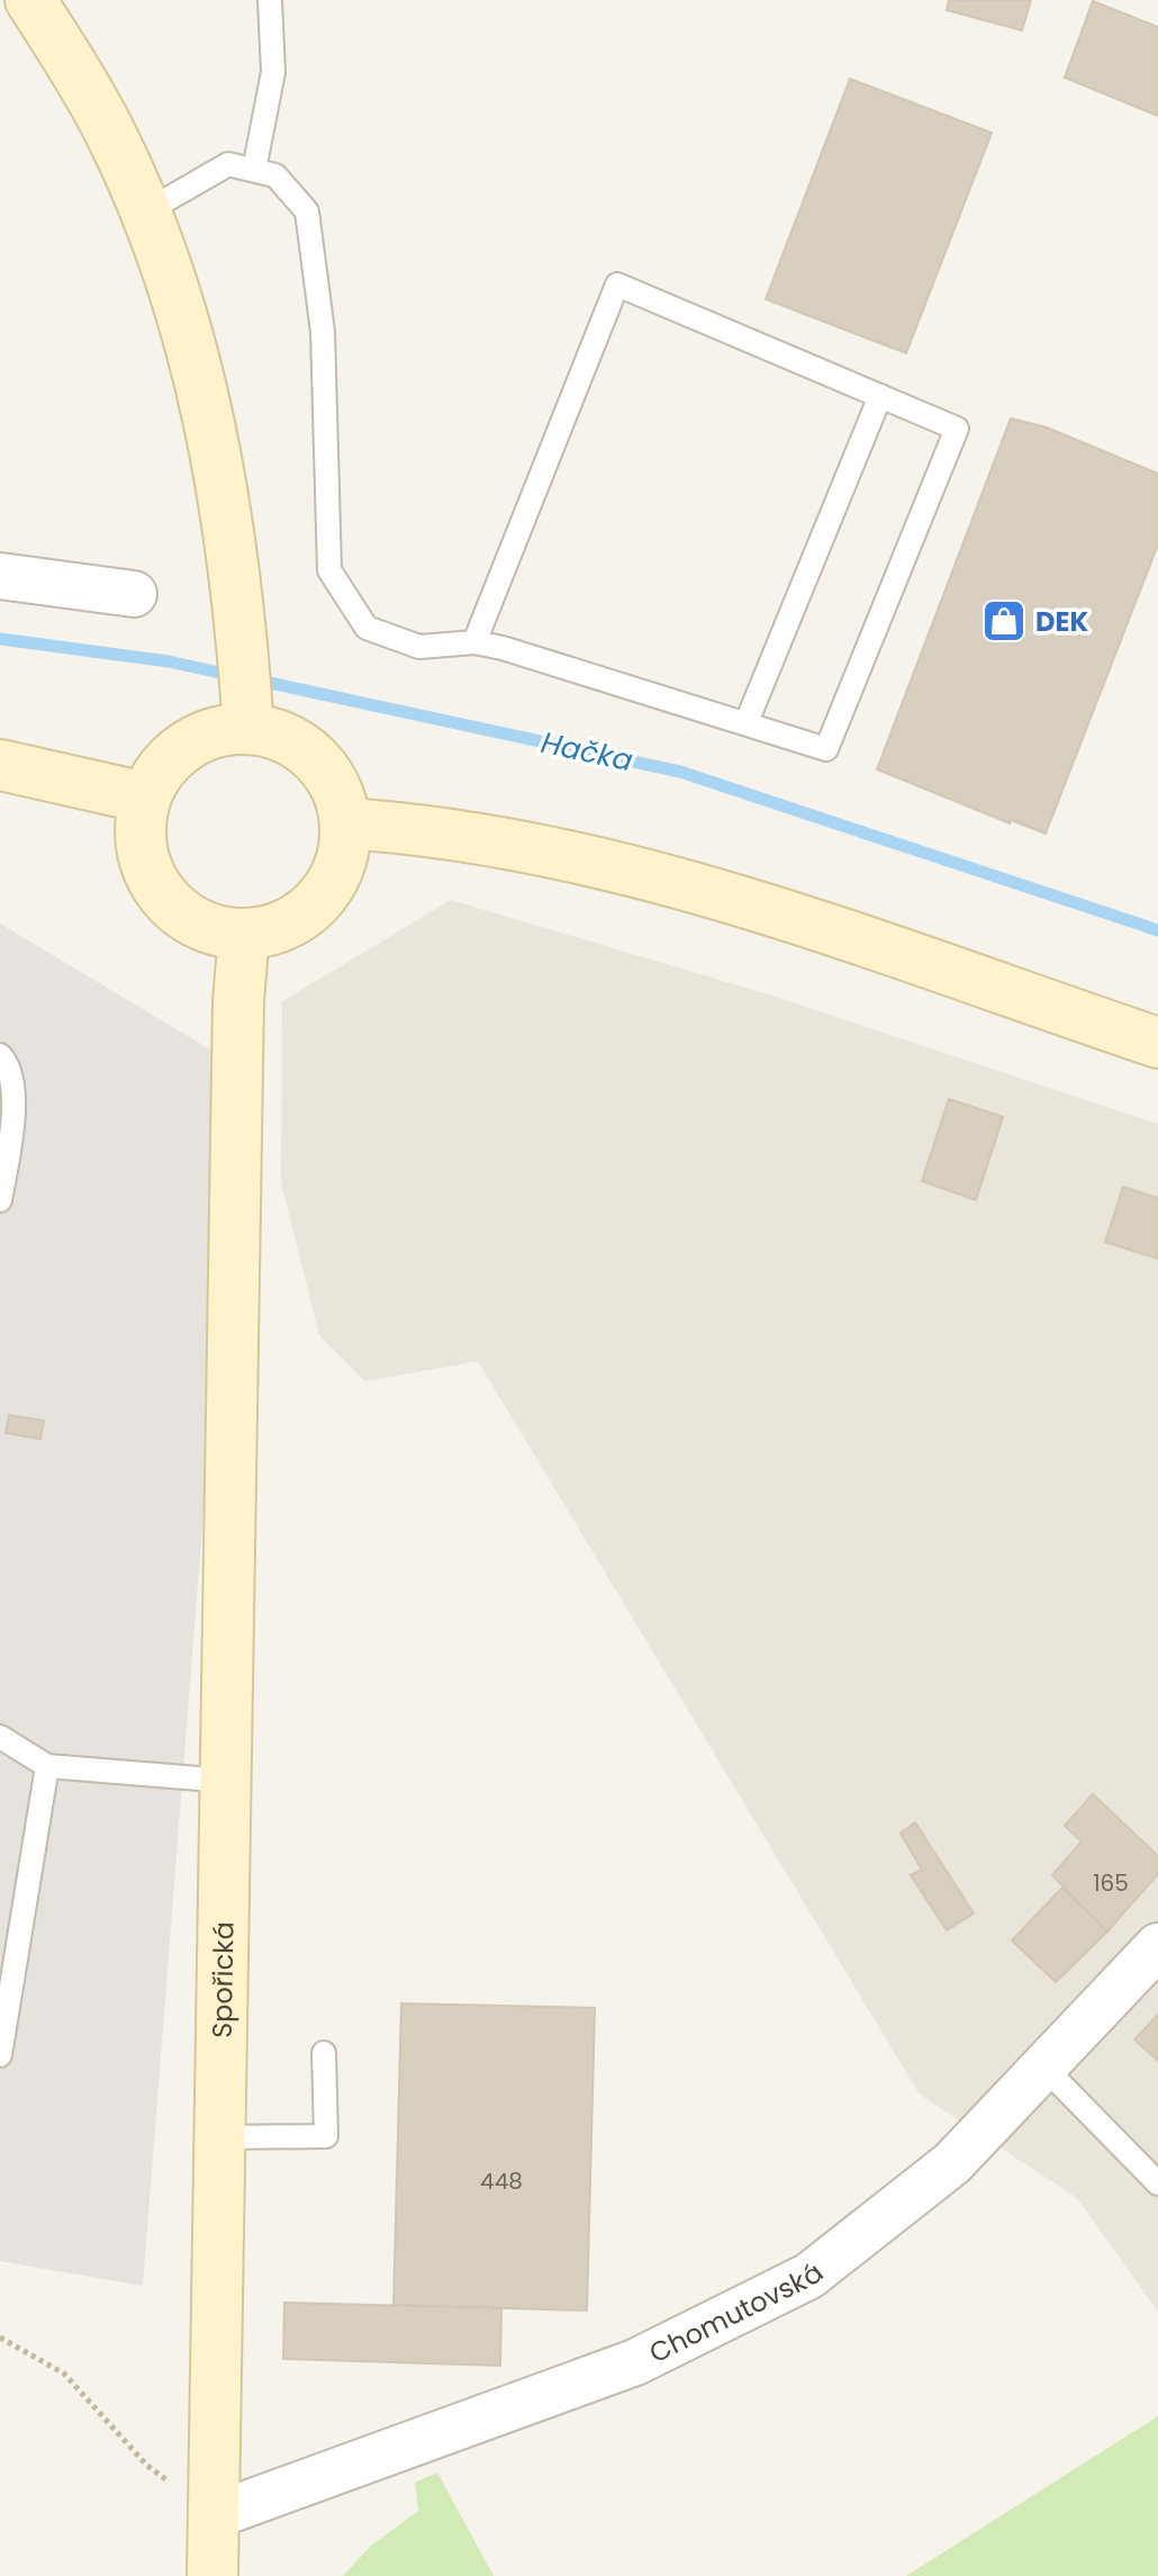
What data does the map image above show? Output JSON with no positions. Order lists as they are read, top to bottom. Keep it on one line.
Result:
{"streets":{"street":["Spořická","Chomutovská"]},"crossings":[["Spořická","Chomutovská"]],"water":["Hačka"],"places":{"shop":["DEK"]},"house_numbers":["165","448"]}
